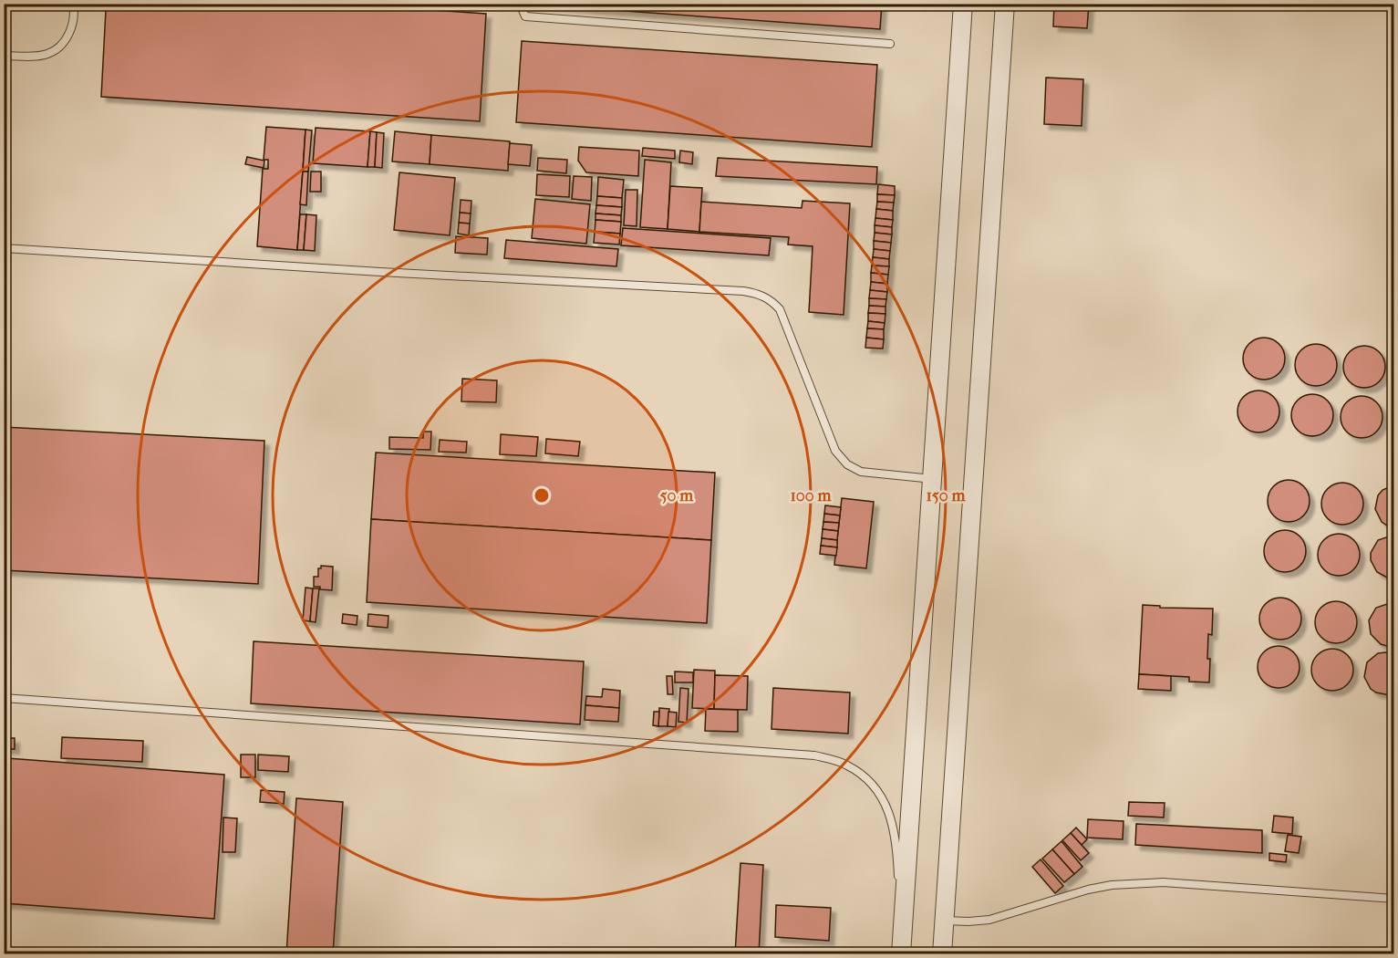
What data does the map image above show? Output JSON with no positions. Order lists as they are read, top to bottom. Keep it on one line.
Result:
{"rings":["50 m","100 m","150 m"]}
